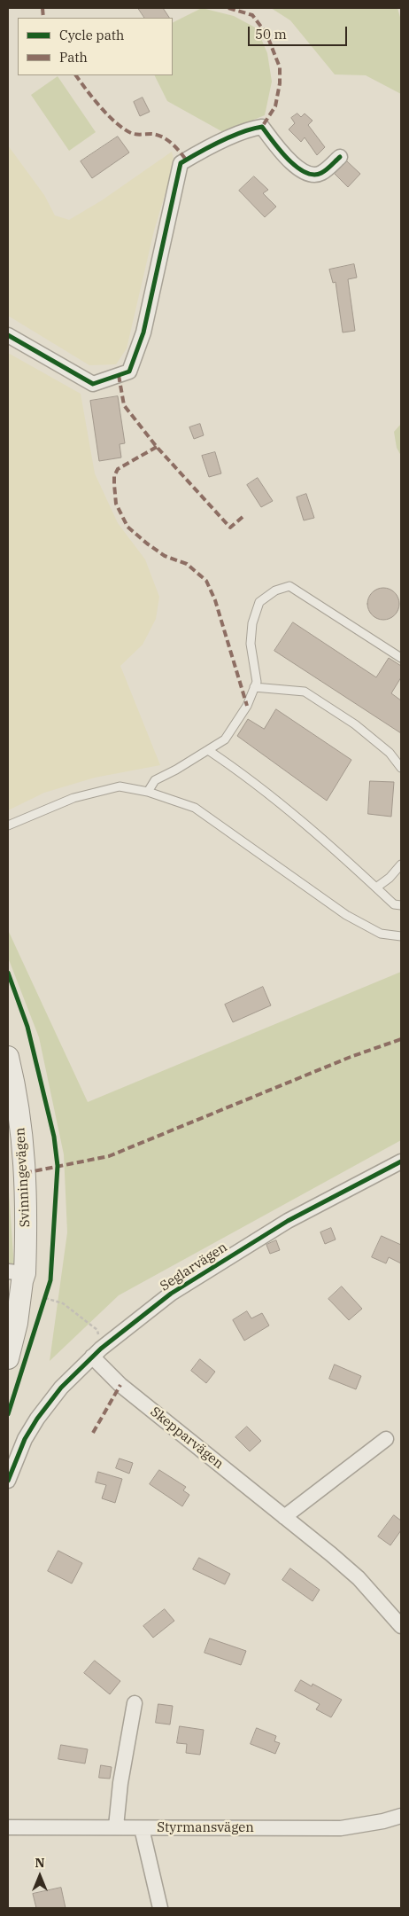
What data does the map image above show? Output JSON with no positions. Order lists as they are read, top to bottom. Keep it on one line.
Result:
{"streets":{"main road":["Svinningevägen"],"street":["Seglarvägen","Skepparvägen","Styrmansvägen"]},"crossings":[["Seglarvägen","Skepparvägen"]],"legend":["Cycle path","Path"],"scale_bar":"50 m","north":"top"}
